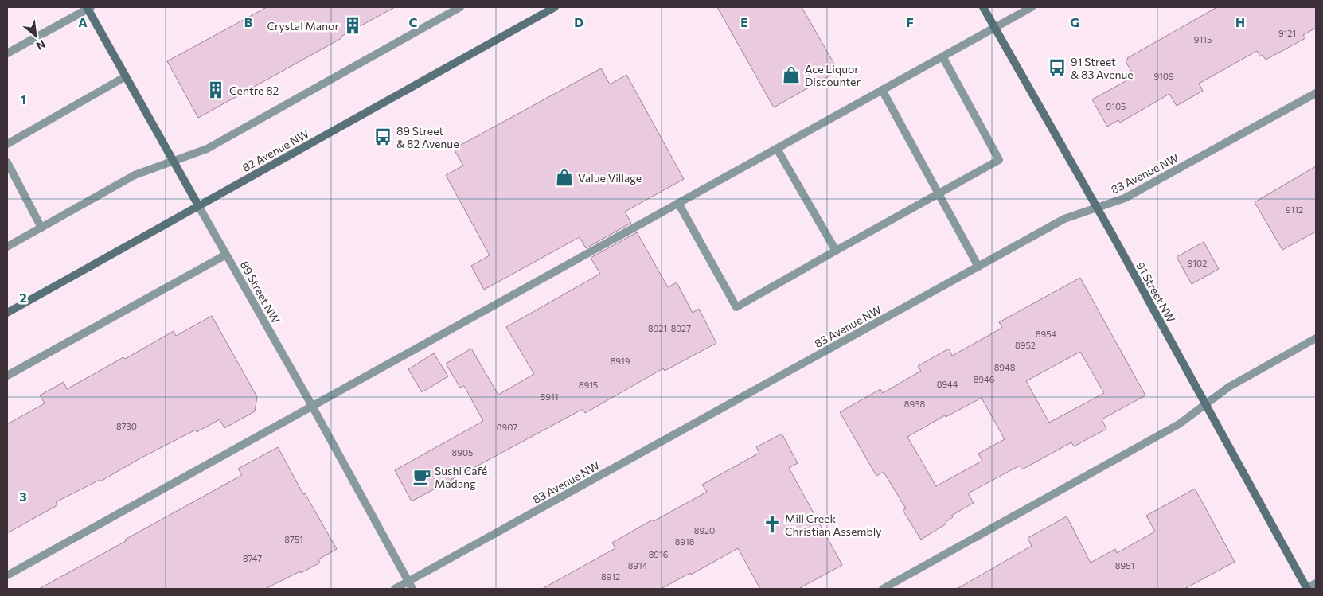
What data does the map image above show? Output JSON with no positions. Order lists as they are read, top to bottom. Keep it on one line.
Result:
{"streets":{"street":["82 Avenue NW","83 Avenue NW","89 Street NW","91 Street NW"]},"crossings":[["82 Avenue NW","89 Street NW"],["83 Avenue NW","89 Street NW"],["83 Avenue NW","91 Street NW"]],"places":{"building":["Crystal Manor","Centre 82"],"bus stop":["91 Street & 83 Avenue","89 Street & 82 Avenue"],"shop":["Ace Liquor Discounter","Value Village"],"cafe":["Sushi Café Madang"],"church":["Mill Creek Christian Assembly"]},"house_numbers":["9121","9115","9109","9105","9112","9102","8921-8927","8954","8952","8919","8948","8946","8944","8915","8911","8938","8730","8907","8905","8920","8751","8918","8916","8747","8914","8951","8912"],"north":"bottom right","grid":{"columns":["A","B","C","D","E","F","G","H"],"rows":["1","2","3"]}}
